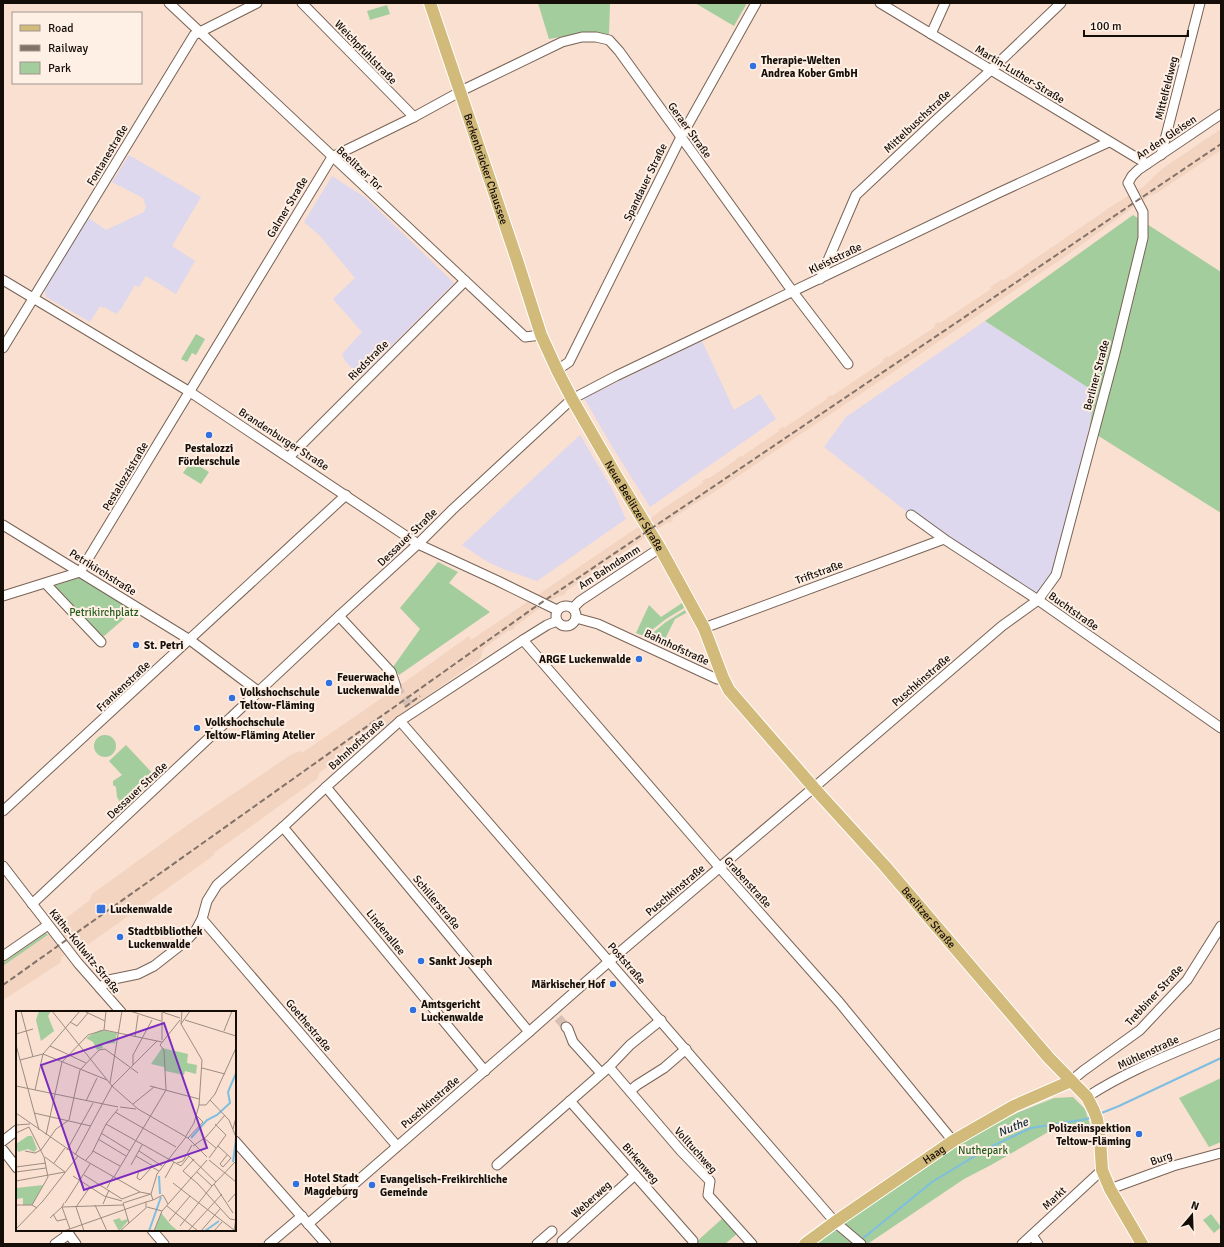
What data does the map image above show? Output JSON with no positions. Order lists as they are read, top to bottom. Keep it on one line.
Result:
{"streets":{"main road":["Berkenbrücker Chaussee","Neue Beelitzer Straße","Beelitzer Straße","Haag"],"street":["Weichpfuhlstraße","Martin-Luther-Straße","Mittelfeldweg","Mittelbuschstraße","Geraer Straße","An den Gleisen","Fontanestraße","Beelitzer Tor","Spandauer Straße","Galmer Straße","Kleiststraße","Riedstraße","Berliner Straße","Brandenburger Straße","Pestalozzistraße","Dessauer Straße","Am Bahndamm","Petrikirchstraße","Triftstraße","Buchtstraße","Bahnhofstraße","Puschkinstraße","Frankenstraße","Grabenstraße","Schillerstraße","Lindenallee","Käthe-Kollwitz-Straße","Poststraße","Trebbiner Straße","Goethestraße","Mühlenstraße","Volltuchweg","Burg","Birkenweg","Markt","Weberweg"]},"crossings":[["Martin-Luther-Straße","Mittelbuschstraße"],["Martin-Luther-Straße","An den Gleisen"],["Martin-Luther-Straße","Kleiststraße"],["Mittelfeldweg","An den Gleisen"],["Mittelbuschstraße","Kleiststraße"],["Geraer Straße","Berkenbrücker Chaussee"],["Geraer Straße","Spandauer Straße"],["Geraer Straße","Kleiststraße"],["An den Gleisen","Berliner Straße"],["Fontanestraße","Beelitzer Tor"],["Fontanestraße","Brandenburger Straße"],["Beelitzer Tor","Berkenbrücker Chaussee"],["Beelitzer Tor","Galmer Straße"],["Beelitzer Tor","Riedstraße"],["Beelitzer Tor","Neue Beelitzer Straße"],["Berkenbrücker Chaussee","Neue Beelitzer Straße"],["Spandauer Straße","Neue Beelitzer Straße"],["Galmer Straße","Brandenburger Straße"],["Galmer Straße","Pestalozzistraße"],["Kleiststraße","Neue Beelitzer Straße"],["Kleiststraße","Dessauer Straße"],["Riedstraße","Brandenburger Straße"],["Berliner Straße","Puschkinstraße"],["Brandenburger Straße","Pestalozzistraße"],["Brandenburger Straße","Dessauer Straße"],["Brandenburger Straße","Am Bahndamm"],["Brandenburger Straße","Bahnhofstraße"],["Brandenburger Straße","Frankenstraße"],["Pestalozzistraße","Petrikirchstraße"],["Neue Beelitzer Straße","Dessauer Straße"],["Neue Beelitzer Straße","Am Bahndamm"],["Neue Beelitzer Straße","Triftstraße"],["Neue Beelitzer Straße","Bahnhofstraße"],["Neue Beelitzer Straße","Beelitzer Straße"],["Dessauer Straße","Käthe-Kollwitz-Straße"],["Am Bahndamm","Bahnhofstraße"],["Petrikirchstraße","Frankenstraße"],["Triftstraße","Buchtstraße"],["Buchtstraße","Puschkinstraße"],["Bahnhofstraße","Grabenstraße"],["Bahnhofstraße","Schillerstraße"],["Bahnhofstraße","Beelitzer Straße"],["Bahnhofstraße","Lindenallee"],["Bahnhofstraße","Käthe-Kollwitz-Straße"],["Bahnhofstraße","Poststraße"],["Bahnhofstraße","Goethestraße"],["Puschkinstraße","Grabenstraße"],["Puschkinstraße","Schillerstraße"],["Puschkinstraße","Beelitzer Straße"],["Puschkinstraße","Lindenallee"],["Puschkinstraße","Poststraße"],["Puschkinstraße","Goethestraße"],["Grabenstraße","Haag"],["Beelitzer Straße","Trebbiner Straße"],["Beelitzer Straße","Mühlenstraße"],["Beelitzer Straße","Haag"],["Beelitzer Straße","Markt"],["Poststraße","Haag"],["Trebbiner Straße","Haag"],["Birkenweg","Weberweg"]],"water":["Nuthe"],"parks":["Petrikirchplatz","Nuthepark"],"places":{"other":["Therapie-Welten Andrea Kober GmbH","Pestalozzi Förderschule","St. Petri","ARGE Luckenwalde","Feuerwache Luckenwalde","Volkshochschule Teltow-Fläming","Volkshochschule Teltow-Fläming Atelier","Stadtbibliothek Luckenwalde","Sankt Joseph","Märkischer Hof","Amtsgericht Luckenwalde","Polizeiinspektion Teltow-Fläming","Hotel Stadt Magdeburg","Evangelisch-Freikirchliche Gemeinde"],"transit":["Luckenwalde"]},"legend":["Road","Railway","Park"],"scale_bar":"100 m","north":"top"}
